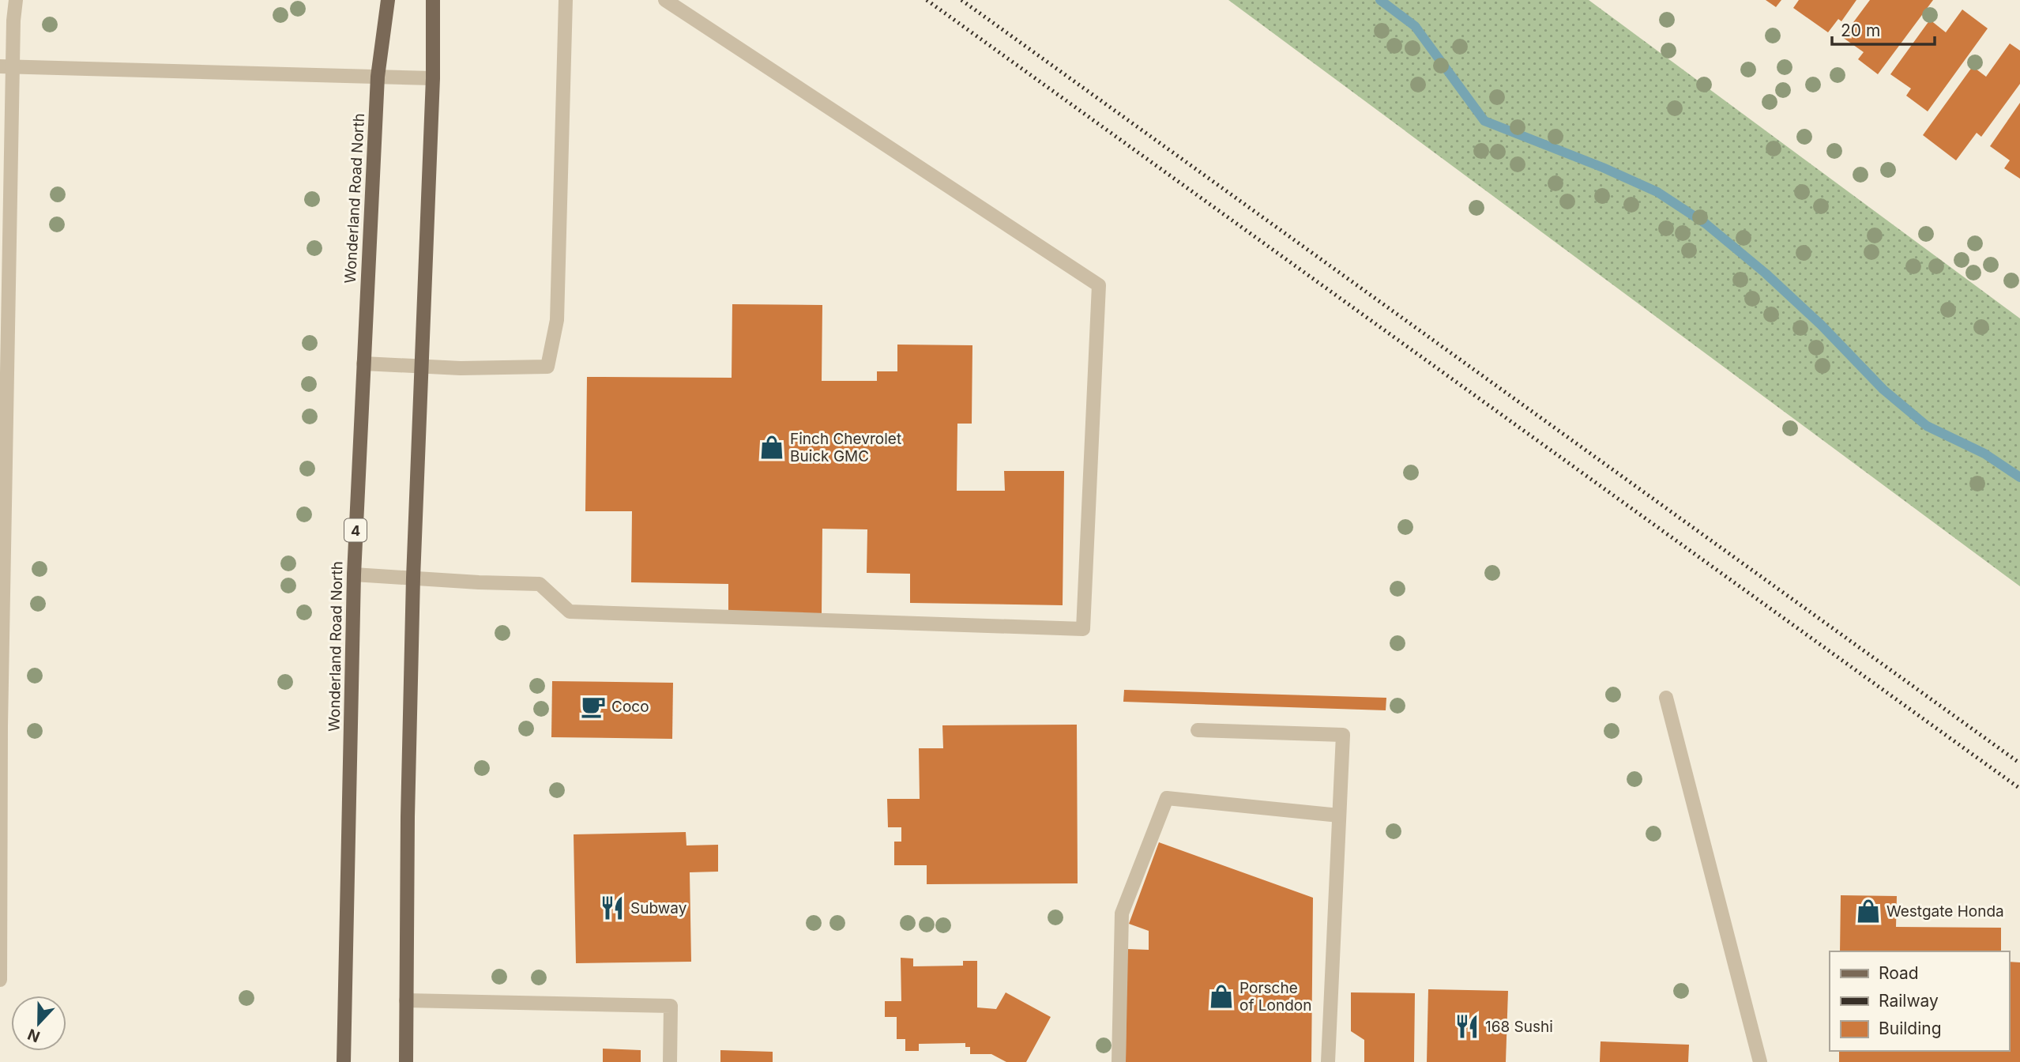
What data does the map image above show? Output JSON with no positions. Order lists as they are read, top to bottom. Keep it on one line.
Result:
{"streets":{"main road":["Wonderland Road North","4"]},"places":{"shop":["Finch Chevrolet Buick GMC","Westgate Honda","Porsche of London"],"cafe":["Coco"],"restaurant":["Subway","168 Sushi"]},"legend":["Road","Railway","Building"],"scale_bar":"20 m","north":"bottom"}
